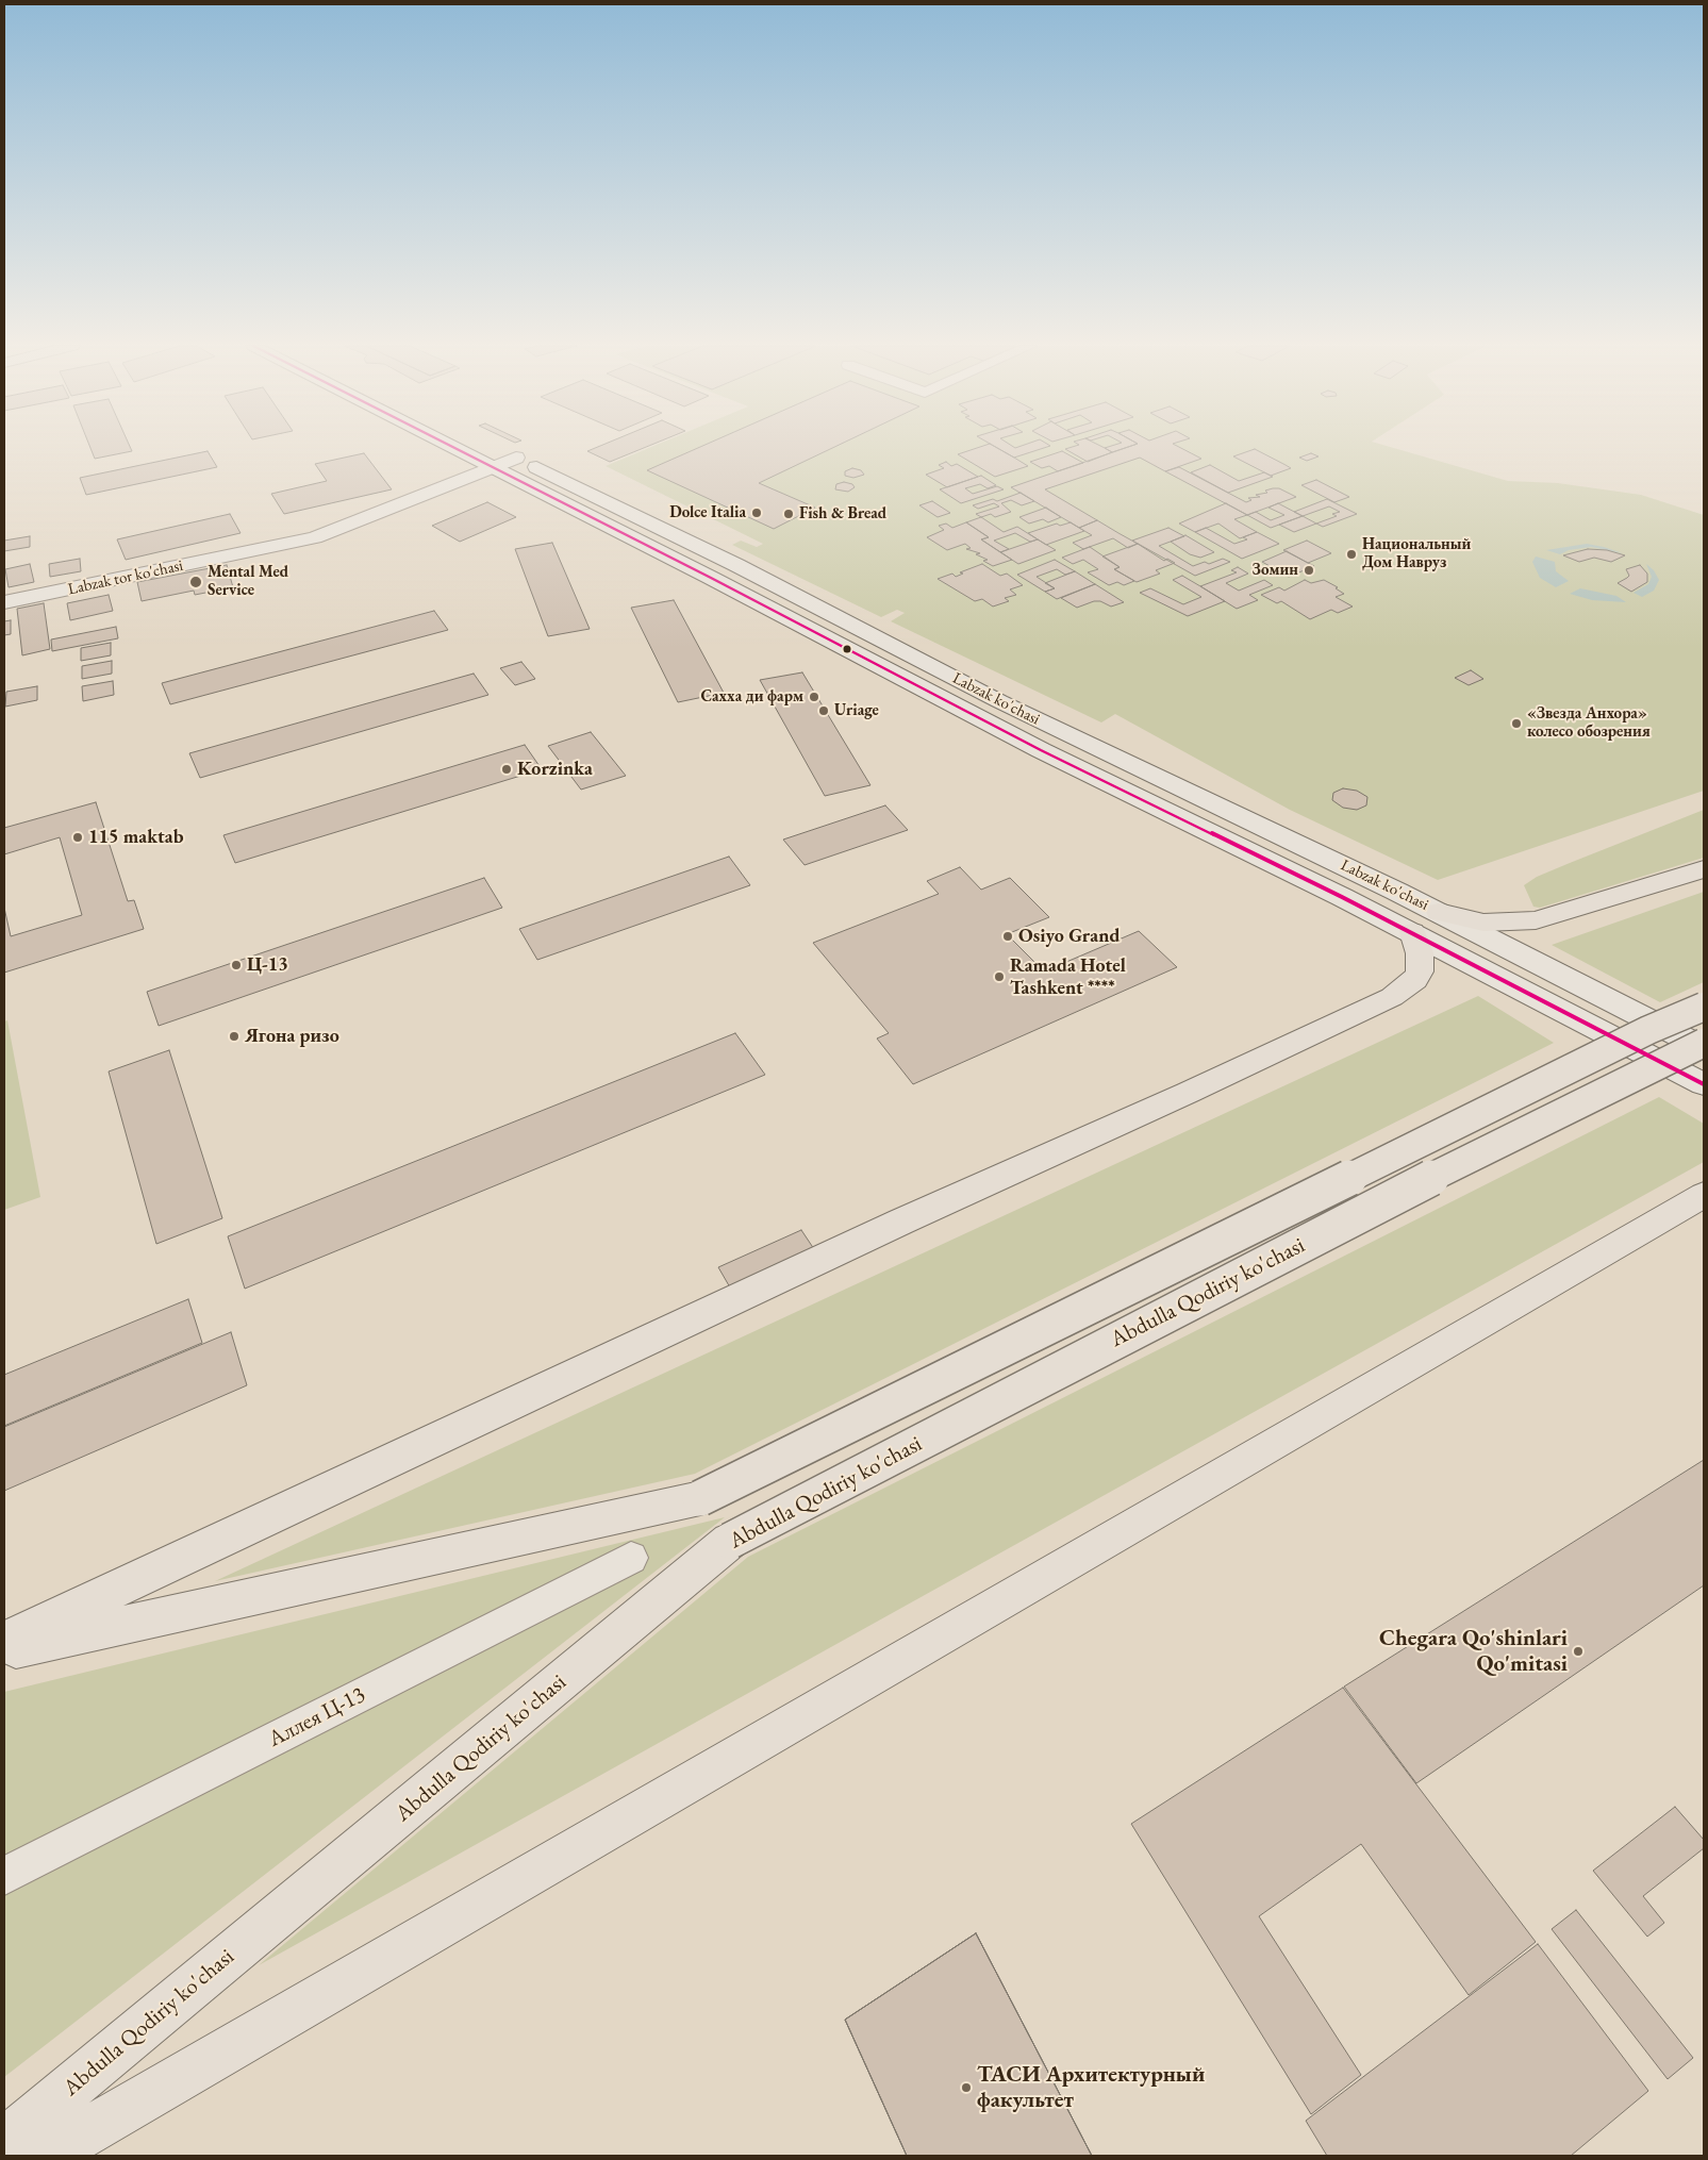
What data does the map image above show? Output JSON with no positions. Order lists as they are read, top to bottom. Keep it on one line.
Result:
{"streets":{"main road":["Labzak tor ko'chasi","Labzak ko'chasi","Abdulla Qodiriy ko'chasi"],"street":["Аллея Ц-13"]},"crossings":[["Labzak tor ko'chasi","Labzak ko'chasi"]],"places":["Dolce Italia","Fish & Bread","Национальный Дом Навруз","Зомин","Mental Med Service","Сахха ди фарм","Uriage","«Звезда Анхора» колесо обозрения","Korzinka","115 maktab","Osiyo Grand","Ц-13","Ramada Hotel Tashkent ****","Ягона ризо","Chegara Qo'shinlari Qo'mitasi","ТАСИ Архитектурный факультет"]}
